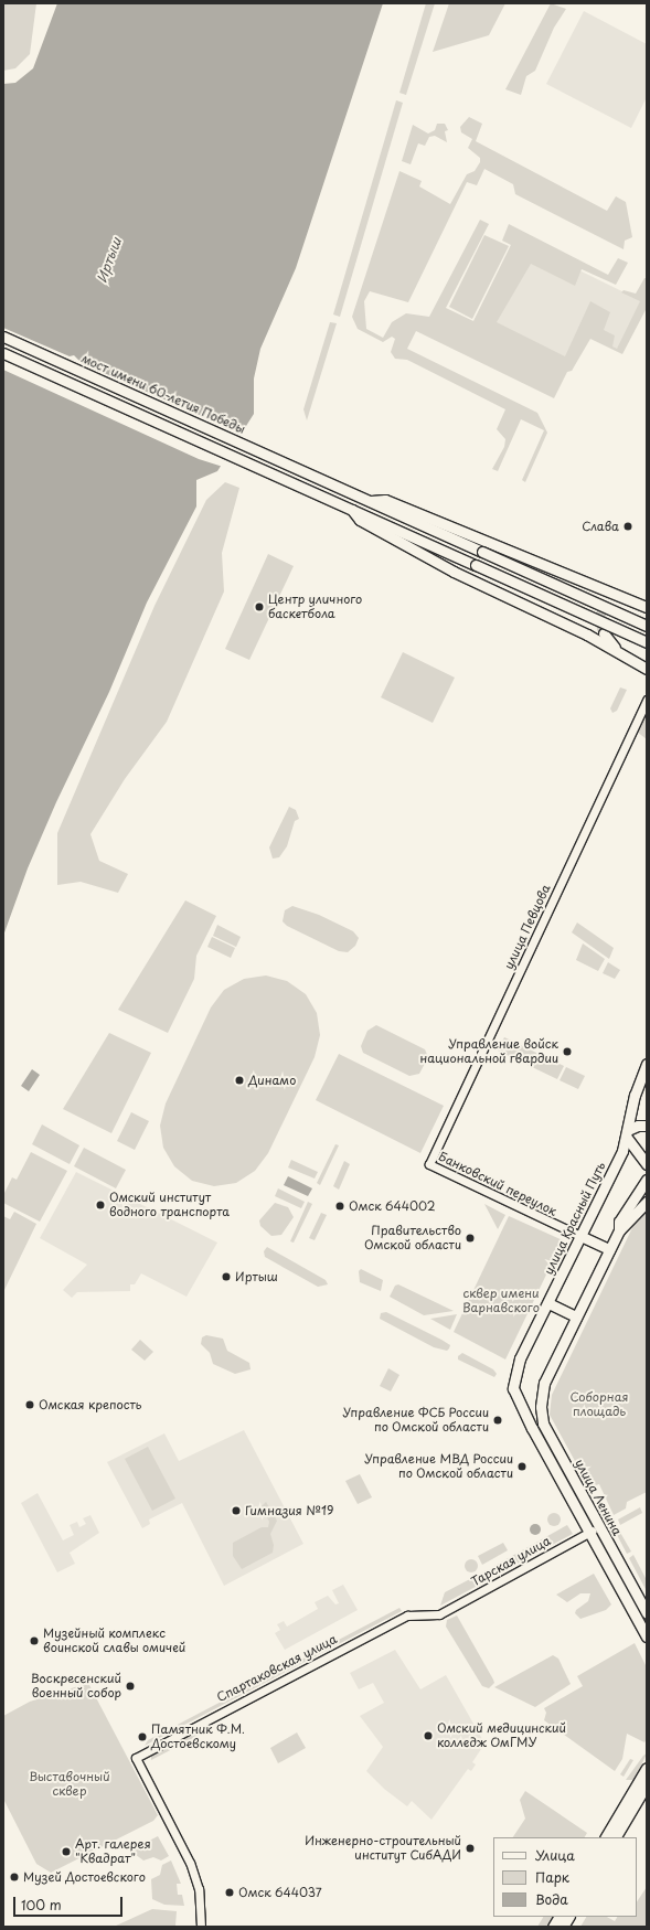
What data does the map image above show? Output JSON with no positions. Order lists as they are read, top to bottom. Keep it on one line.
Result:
{"streets":{"main road":["мост имени 60-летия Победы","улица Красный Путь","улица Ленина"],"street":["улица Певцова","Банковский переулок","Тарская улица","Спартаковская улица"]},"crossings":[["улица Певцова","Банковский переулок"],["Банковский переулок","улица Красный Путь"],["улица Красный Путь","улица Ленина"],["улица Ленина","Тарская улица"],["Тарская улица","Спартаковская улица"]],"water":["Иртыш"],"parks":["сквер имени Варнавского","Соборная площадь","Выставочный сквер"],"places":["Слава","Центр уличного баскетбола","Управление войск национальной гвардии","Динамо","Омский институт водного транспорта","Омск 644002","Правительство Омской области","Иртыш","Омская крепость","Управление ФСБ России по Омской области","Управление МВД России по Омской области","Гимназия №19","Музейный комплекс воинской славы омичей","Воскресенский военный собор","Омский медицинский колледж ОмГМУ","Памятник Ф.М. Достоевскому","Инженерно-строительный институт СибАДИ","Арт. галерея \"Квадрат\"","Музей Достоевского","Омск 644037"],"legend":["Улица","Парк","Вода"],"scale_bar":"100 m"}
